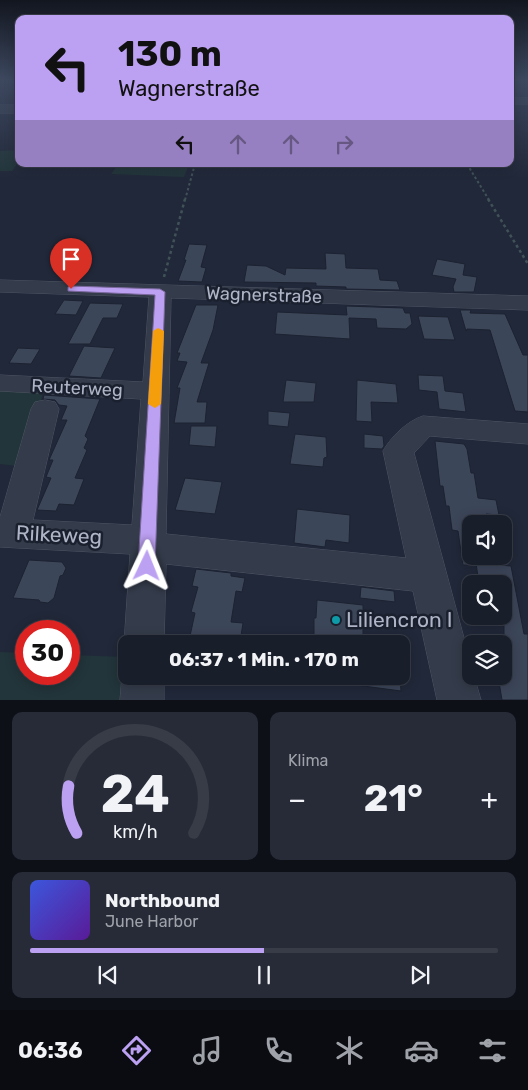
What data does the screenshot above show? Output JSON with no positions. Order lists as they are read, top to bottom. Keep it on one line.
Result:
{"streets":{"street":["Wagnerstraße","Reuterweg","Rilkeweg"]},"places":["Liliencron I"],"page":{"turn":["130 m","Wagnerstraße"],"limit":"30","trip":"06:37 · 1 Min. · 170 m","tile":"Klima","heat":["−","21°","+"],"song":["Northbound","June Harbor"],"tabs":"06:36","gauge":["24","km/h"]}}
